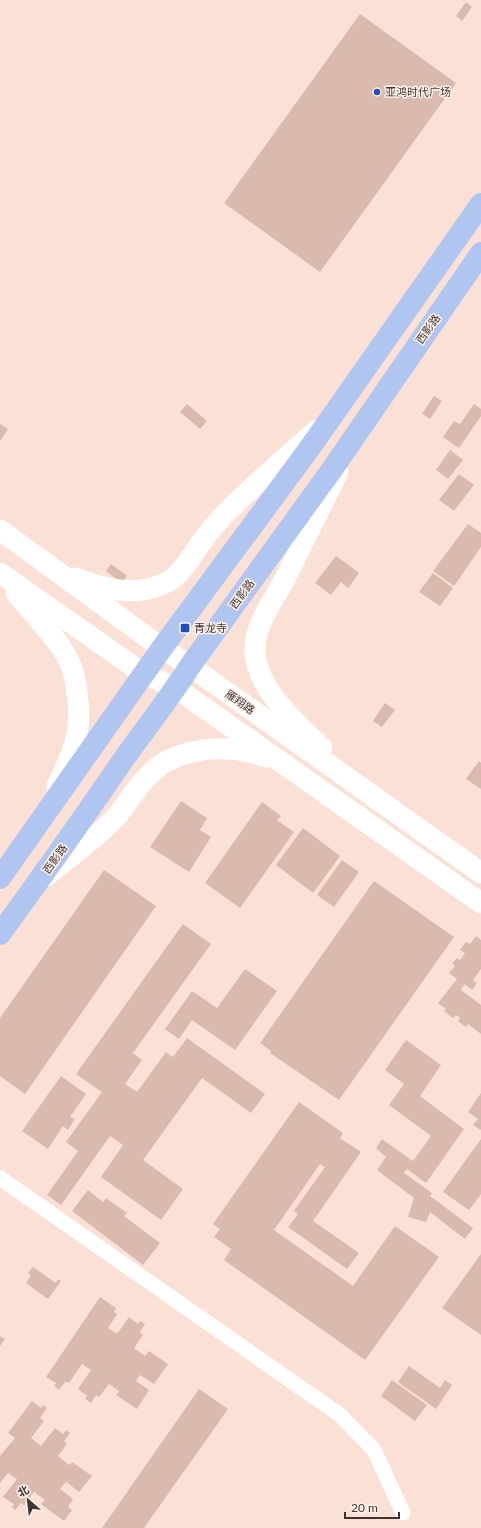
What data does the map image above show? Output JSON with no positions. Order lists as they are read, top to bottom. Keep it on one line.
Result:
{"streets":{"main road":["西影路","雁翔路"]},"crossings":[["西影路","雁翔路"]],"places":{"other":["亚鸿时代广场"],"transit":["青龙寺"]},"scale_bar":"20 m","north":"top left"}
